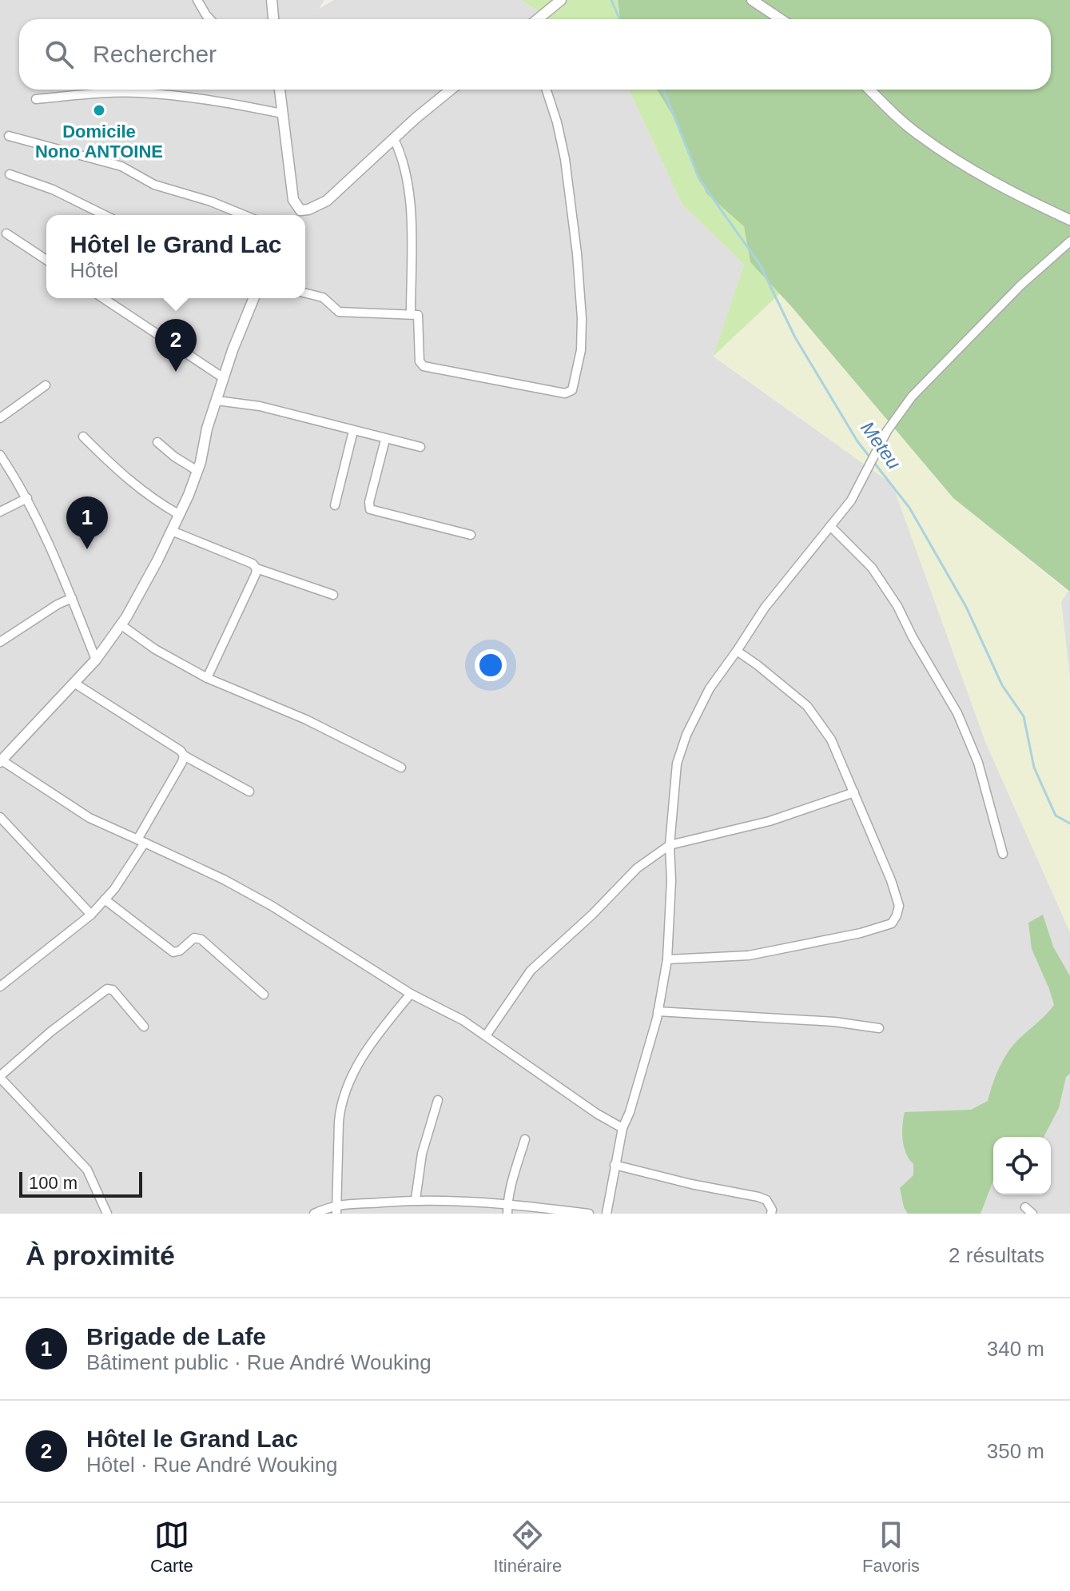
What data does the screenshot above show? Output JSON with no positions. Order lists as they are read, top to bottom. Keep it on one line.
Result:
{"water":["Meteu"],"places":["Domicile Nono ANTOINE"],"scale_bar":"100 m","page":{"search":"Rechercher","popup":["Hôtel le Grand Lac","Hôtel"],"pins":["2","1"],"scale":"100 m","heading":["À proximité","2 résultats"],"list":[{"mark":"1","name":"Brigade de Lafe","note":"Bâtiment public · Rue André Wouking","value":"340 m"},{"mark":"2","name":"Hôtel le Grand Lac","note":"Hôtel · Rue André Wouking","value":"350 m"}],"nav":["Carte","Itinéraire","Favoris"]}}
